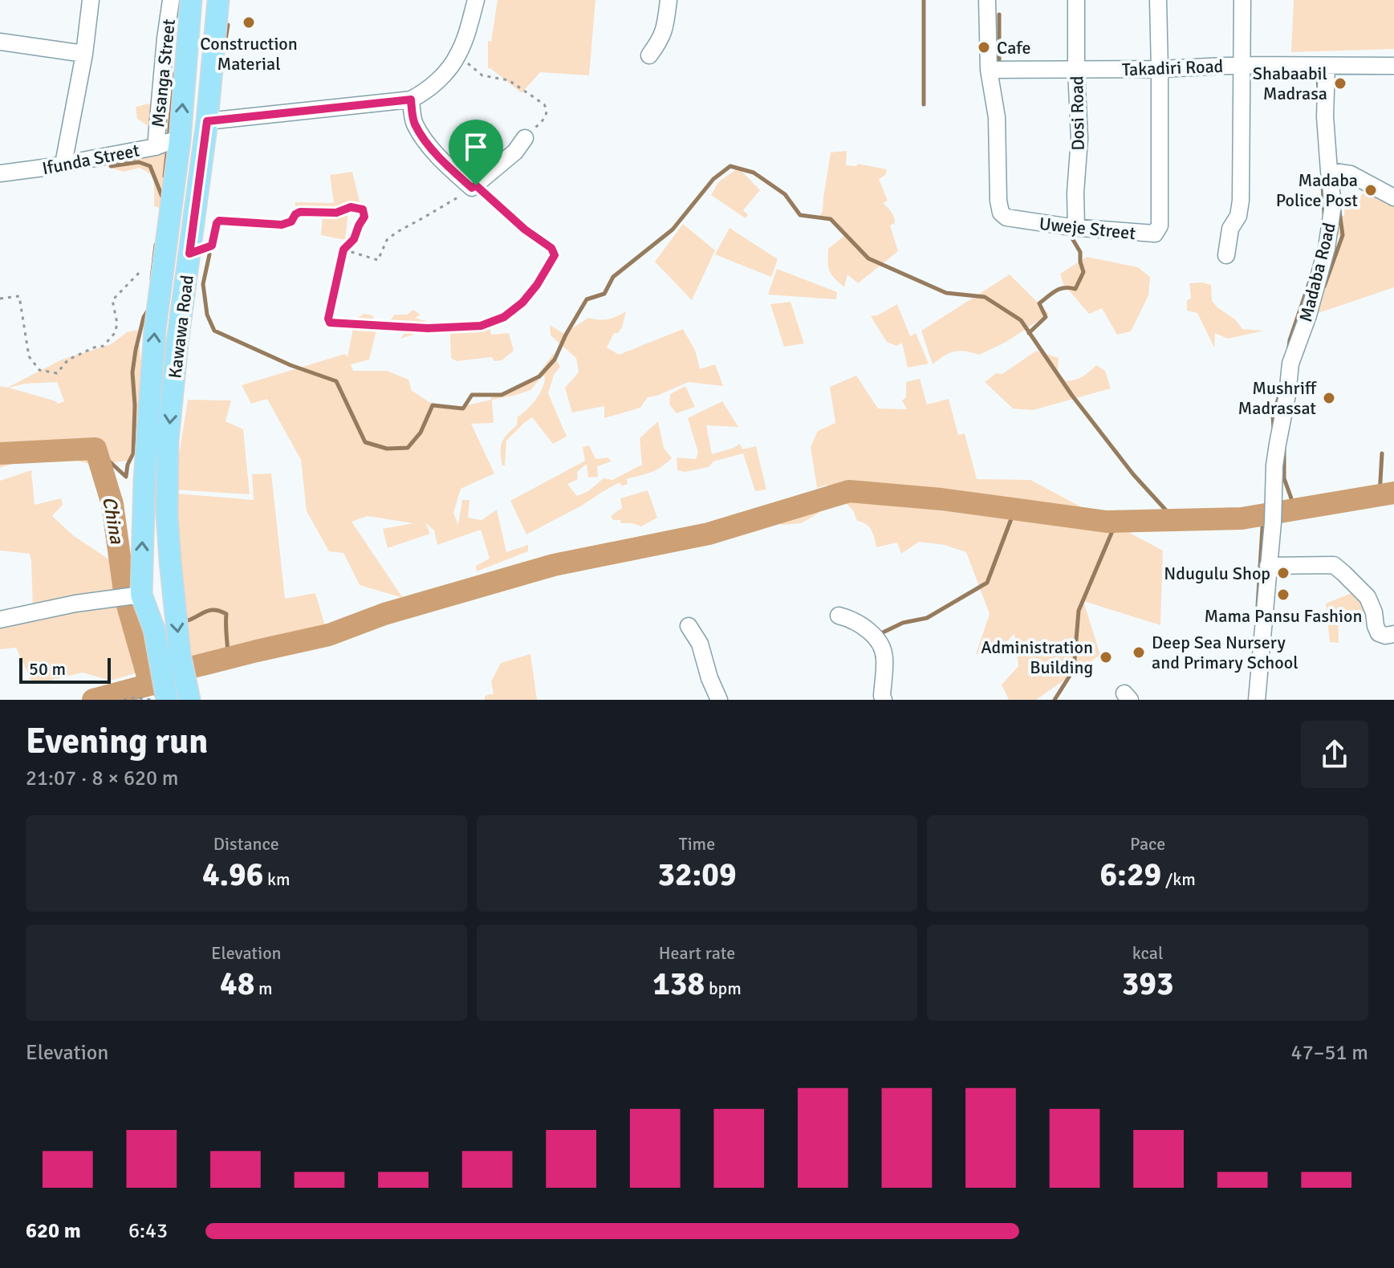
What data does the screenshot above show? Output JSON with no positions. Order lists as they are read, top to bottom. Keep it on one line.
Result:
{"streets":{"main road":["Kawawa Road"],"street":["Takadiri Road","Msanga Street","Dosi Road","Ifunda Street","Uweje Street","Madaba Road"]},"crossings":[["Takadiri Road","Dosi Road"],["Takadiri Road","Uweje Street"],["Takadiri Road","Madaba Road"],["Msanga Street","Ifunda Street"],["Dosi Road","Uweje Street"],["Ifunda Street","Kawawa Road"]],"water":["China"],"places":["Construction Material","Cafe","Shabaabil Madrasa","Madaba Police Post","Mushriff Madrassat","Ndugulu Shop","Mama Pansu Fashion","Deep Sea Nursery and Primary School","Administration Building"],"scale_bar":"50 m","page":{"scale":"50 m","heading":["Evening run","21:07 · 8 × 620 m"],"stats":[["Distance","4.96 km"],["Time","32:09"],["Pace","6:29 /km"],["Elevation","48 m"],["Heart rate","138 bpm"],["kcal","393"]],"chart":["Elevation","47–51 m"],"list":[{"name":"620 m","note":"6:43"}]}}
